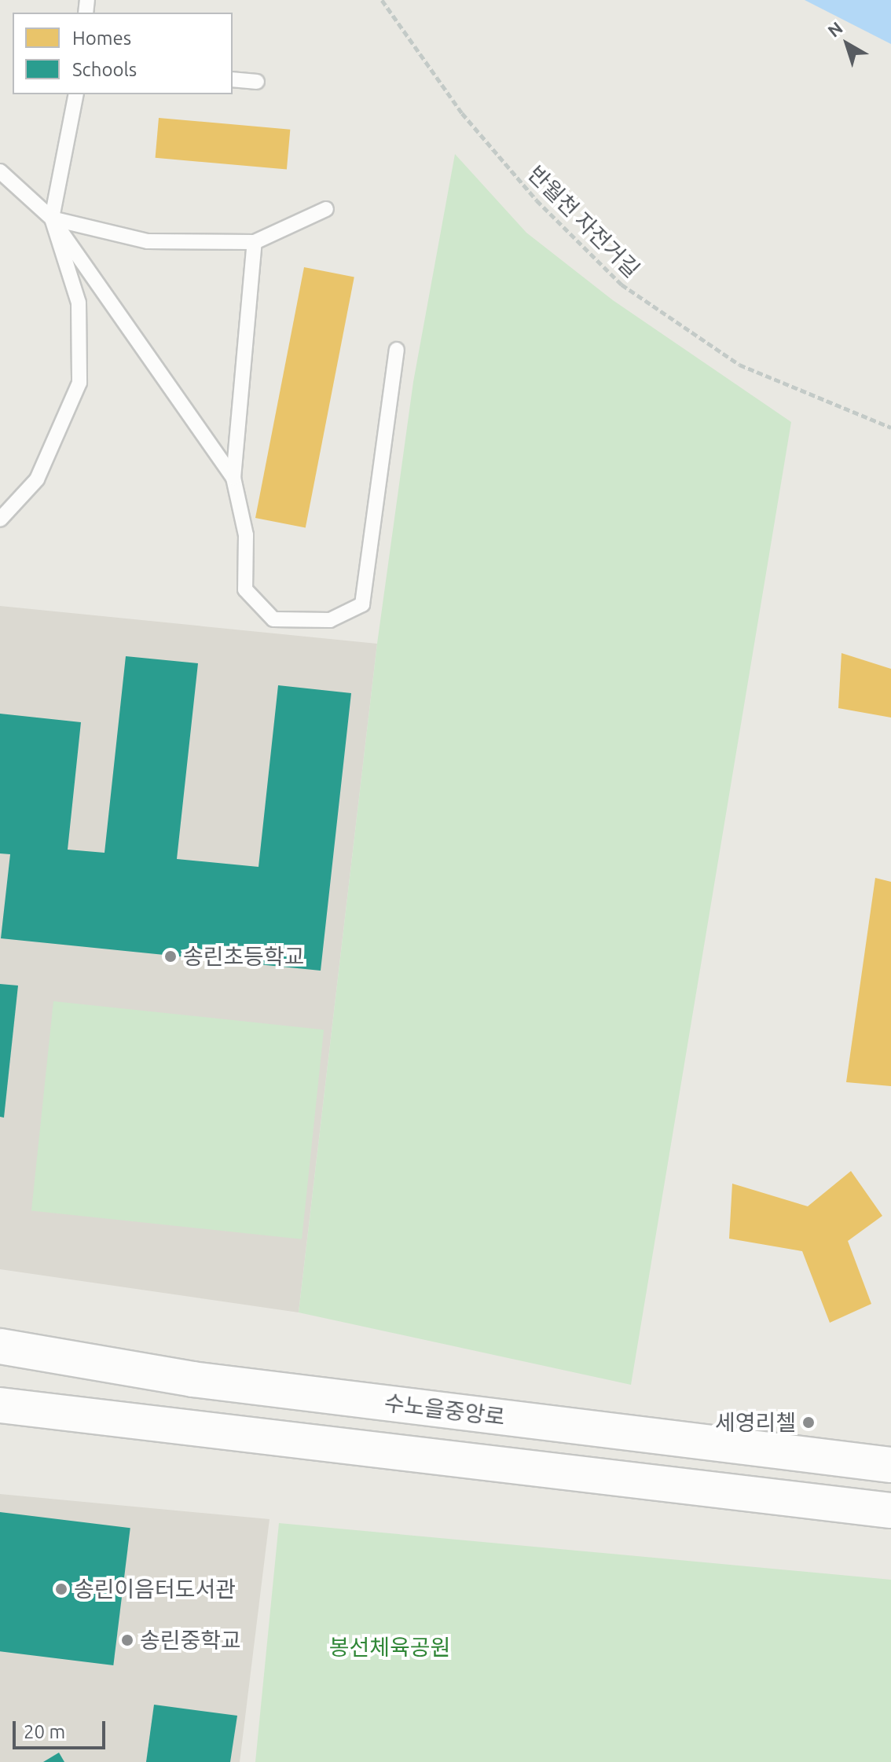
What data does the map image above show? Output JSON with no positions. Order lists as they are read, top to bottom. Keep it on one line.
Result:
{"streets":{"main road":["수노을중앙로"],"path":["반월천 자전거길"]},"parks":["봉선체육공원"],"places":["송린초등학교","세영리첼","송린이음터도서관","송린중학교"],"legend":["Homes","Schools"],"scale_bar":"20 m","north":"top left"}
